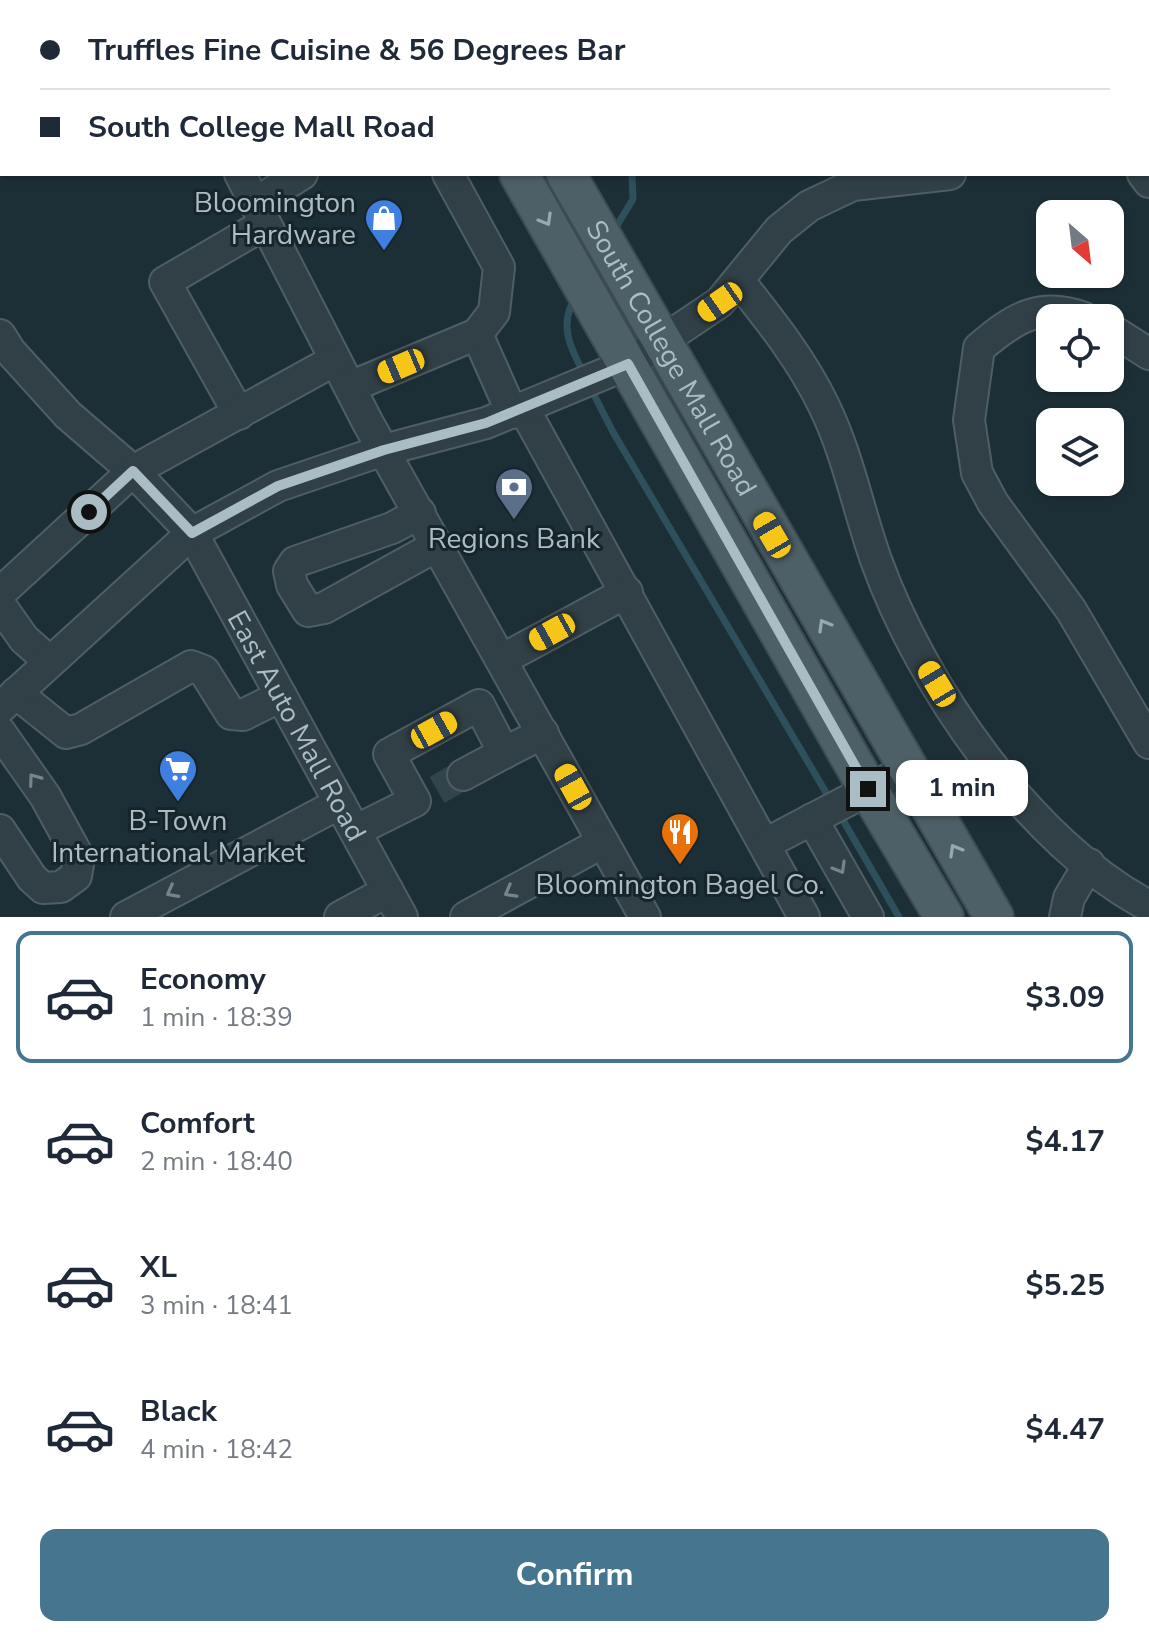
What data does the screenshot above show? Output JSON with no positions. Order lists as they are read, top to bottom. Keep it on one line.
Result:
{"streets":{"main road":["South College Mall Road"],"street":["East Auto Mall Road"]},"places":{"shop":["Bloomington Hardware"],"bank":["Regions Bank"],"supermarket":["B-Town International Market"],"restaurant":["Bloomington Bagel Co."]},"north":"bottom right","page":{"banner":["Truffles Fine Cuisine & 56 Degrees Bar","South College Mall Road"],"bubble":"1 min","list":[{"name":"Economy","note":"1 min · 18:39","value":"$3.09"},{"name":"Comfort","note":"2 min · 18:40","value":"$4.17"},{"name":"XL","note":"3 min · 18:41","value":"$5.25"},{"name":"Black","note":"4 min · 18:42","value":"$4.47"}],"buttons":"Confirm"}}
